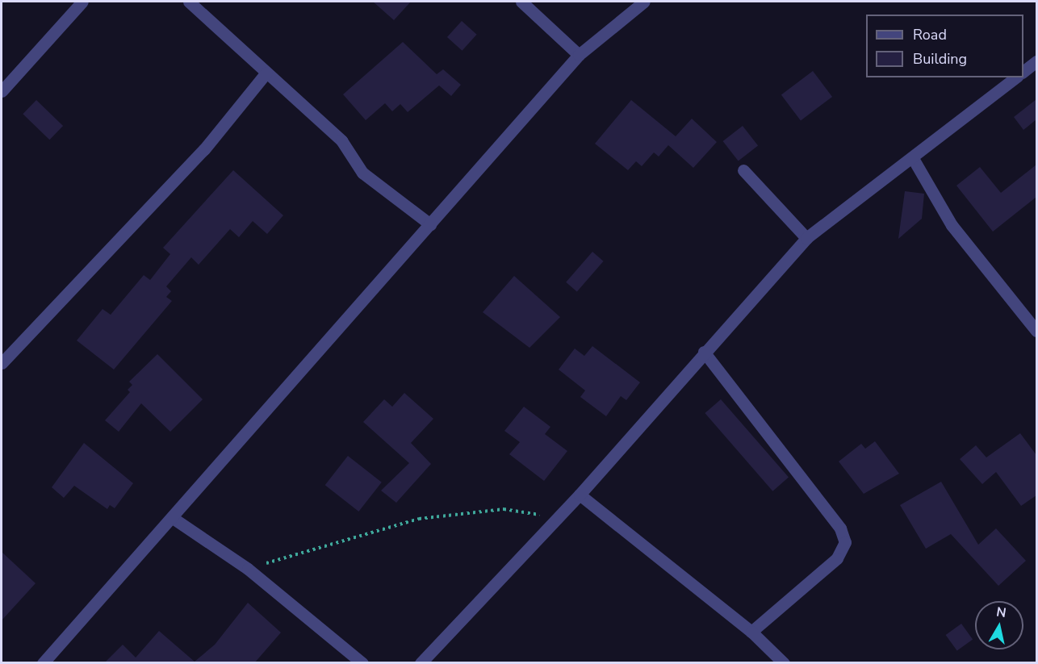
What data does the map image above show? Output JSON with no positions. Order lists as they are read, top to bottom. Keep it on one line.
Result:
{"legend":["Road","Building"],"north":"top"}
